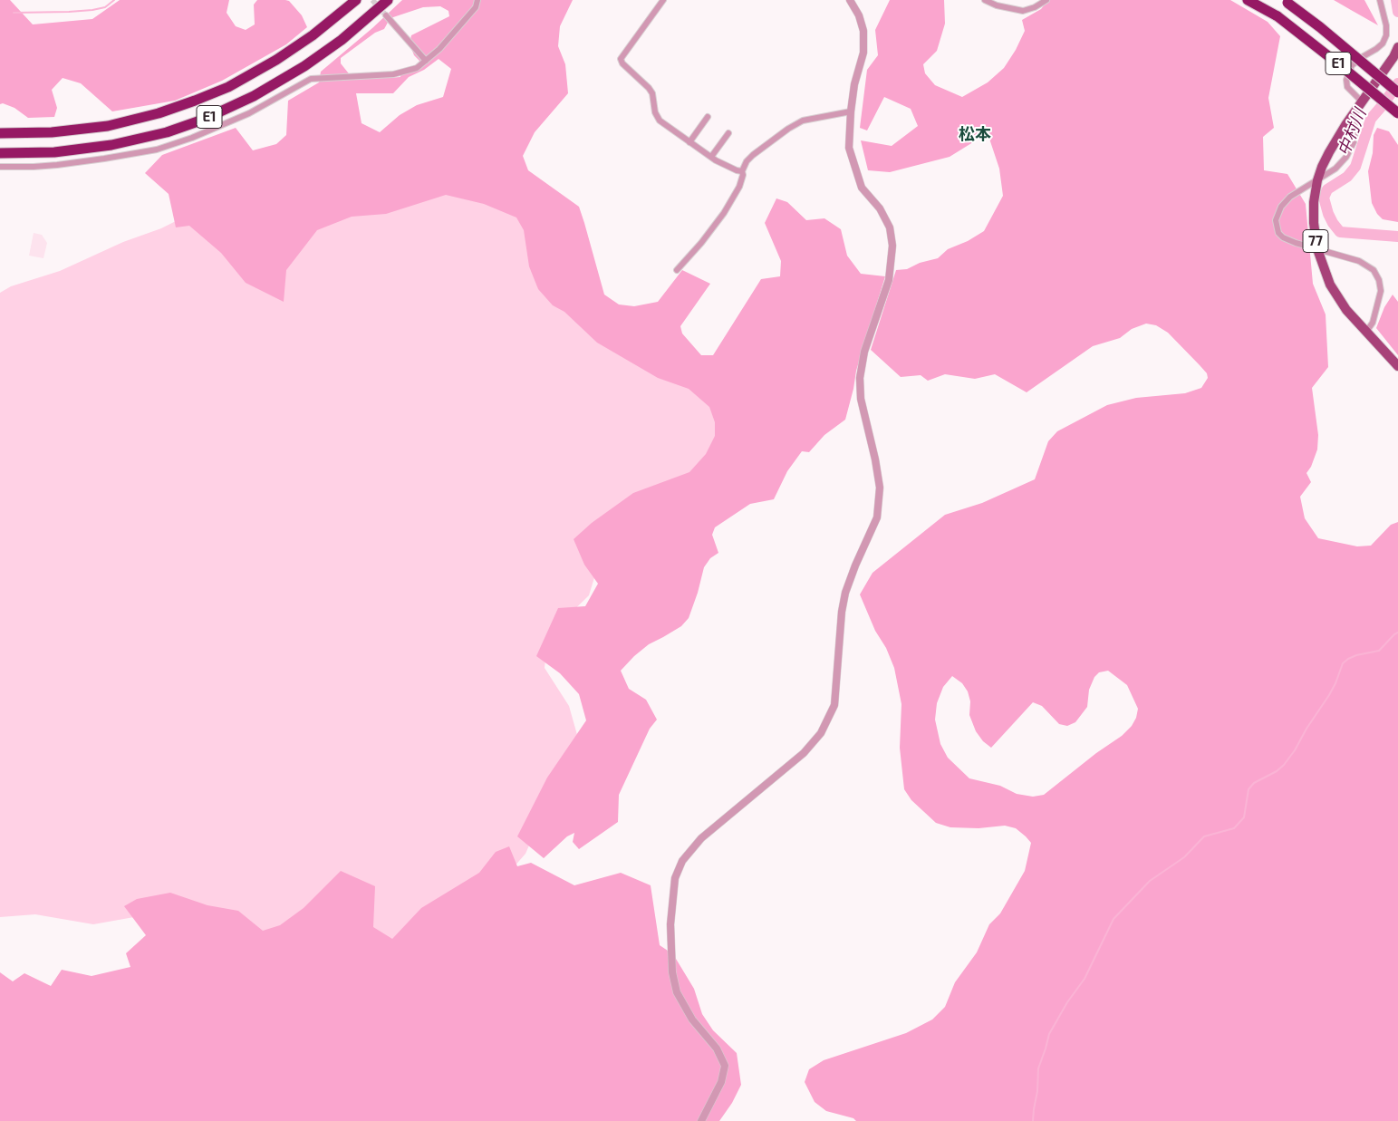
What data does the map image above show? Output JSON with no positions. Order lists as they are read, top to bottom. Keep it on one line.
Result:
{"streets":{"highway":["E1"],"main road":["77"]},"districts":["松本"],"water":["中村川"]}
